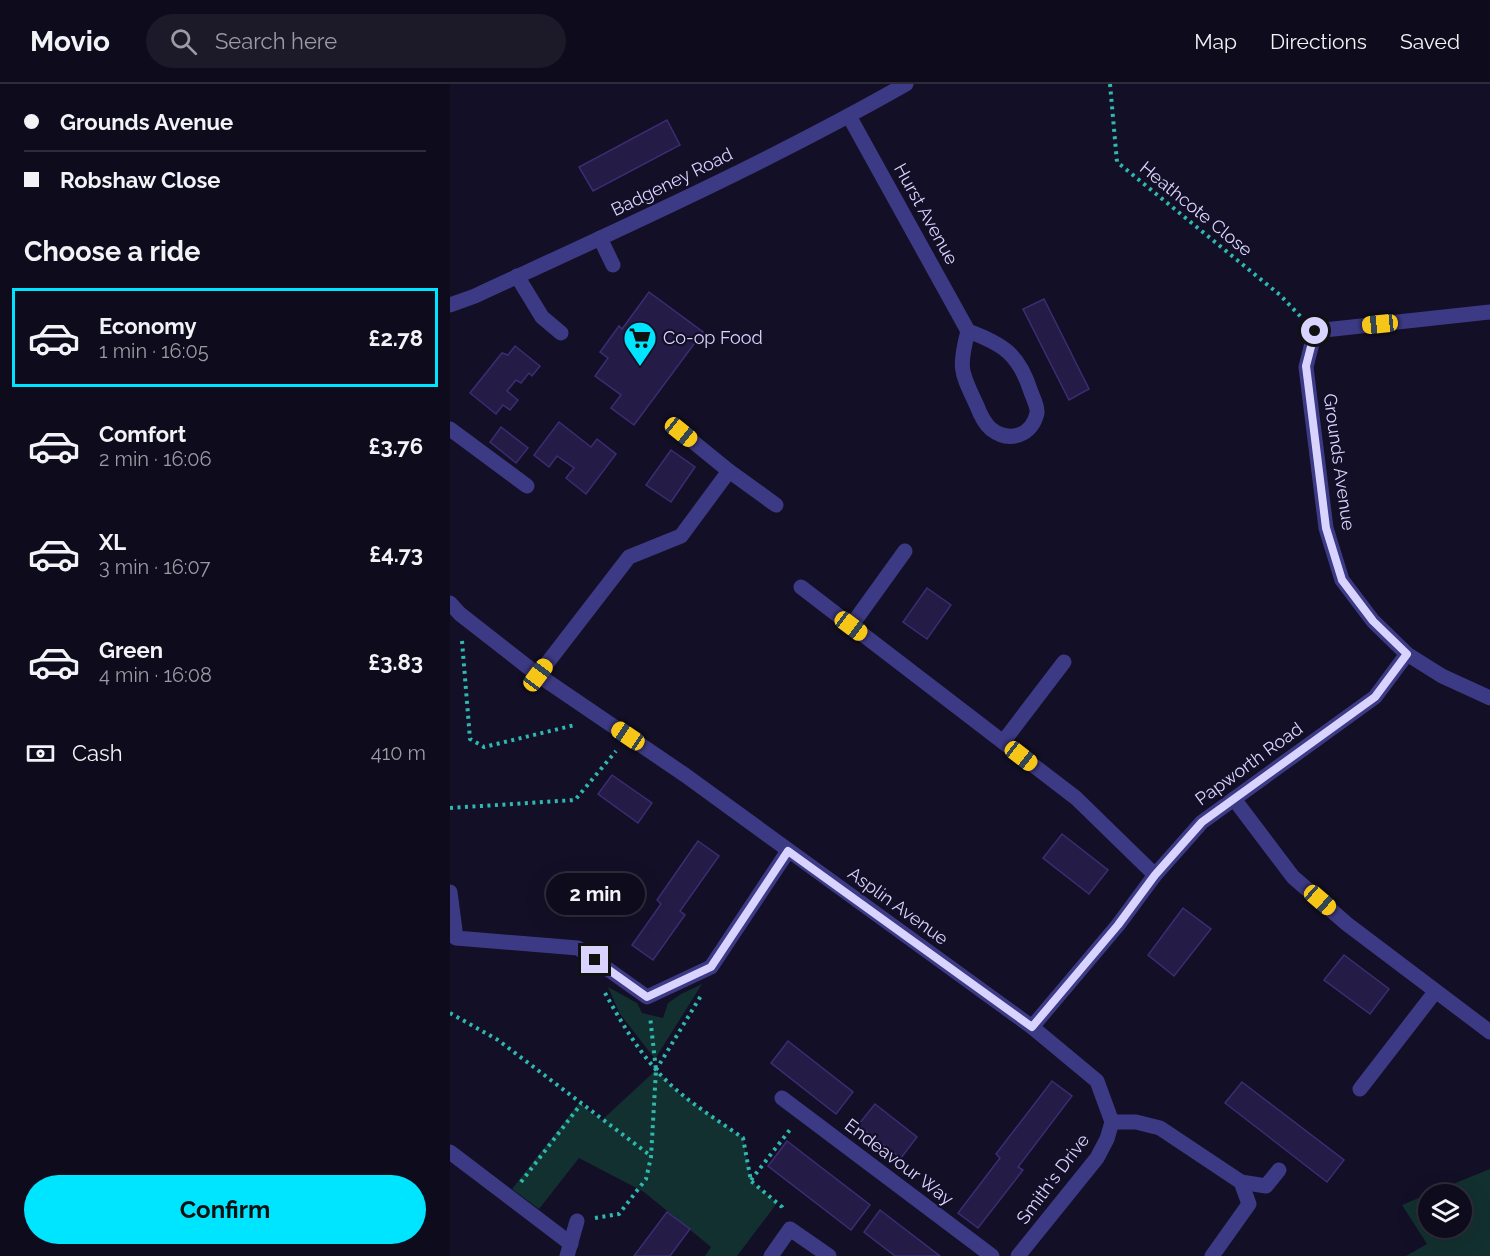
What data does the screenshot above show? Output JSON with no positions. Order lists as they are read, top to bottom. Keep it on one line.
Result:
{"streets":{"street":["Badgeney Road","Hurst Avenue","Grounds Avenue","Papworth Road","Asplin Avenue","Endeavour Way","Smith's Drive"],"path":["Heathcote Close"]},"crossings":[["Badgeney Road","Hurst Avenue"],["Heathcote Close","Grounds Avenue"],["Grounds Avenue","Papworth Road"],["Papworth Road","Asplin Avenue"],["Asplin Avenue","Smith's Drive"]],"places":{"supermarket":["Co-op Food"]},"page":{"header":"Movio","search":"Search here","nav":["Map","Directions","Saved"],"banner":["Grounds Avenue","Robshaw Close"],"heading":"Choose a ride","list":[{"name":"Economy","note":"1 min · 16:05","value":"£2.78"},{"name":"Comfort","note":"2 min · 16:06","value":"£3.76"},{"name":"XL","note":"3 min · 16:07","value":"£4.73"},{"name":"Green","note":"4 min · 16:08","value":"£3.83"}],"pay":["Cash","410 m"],"bubble":"2 min","buttons":"Confirm"}}
